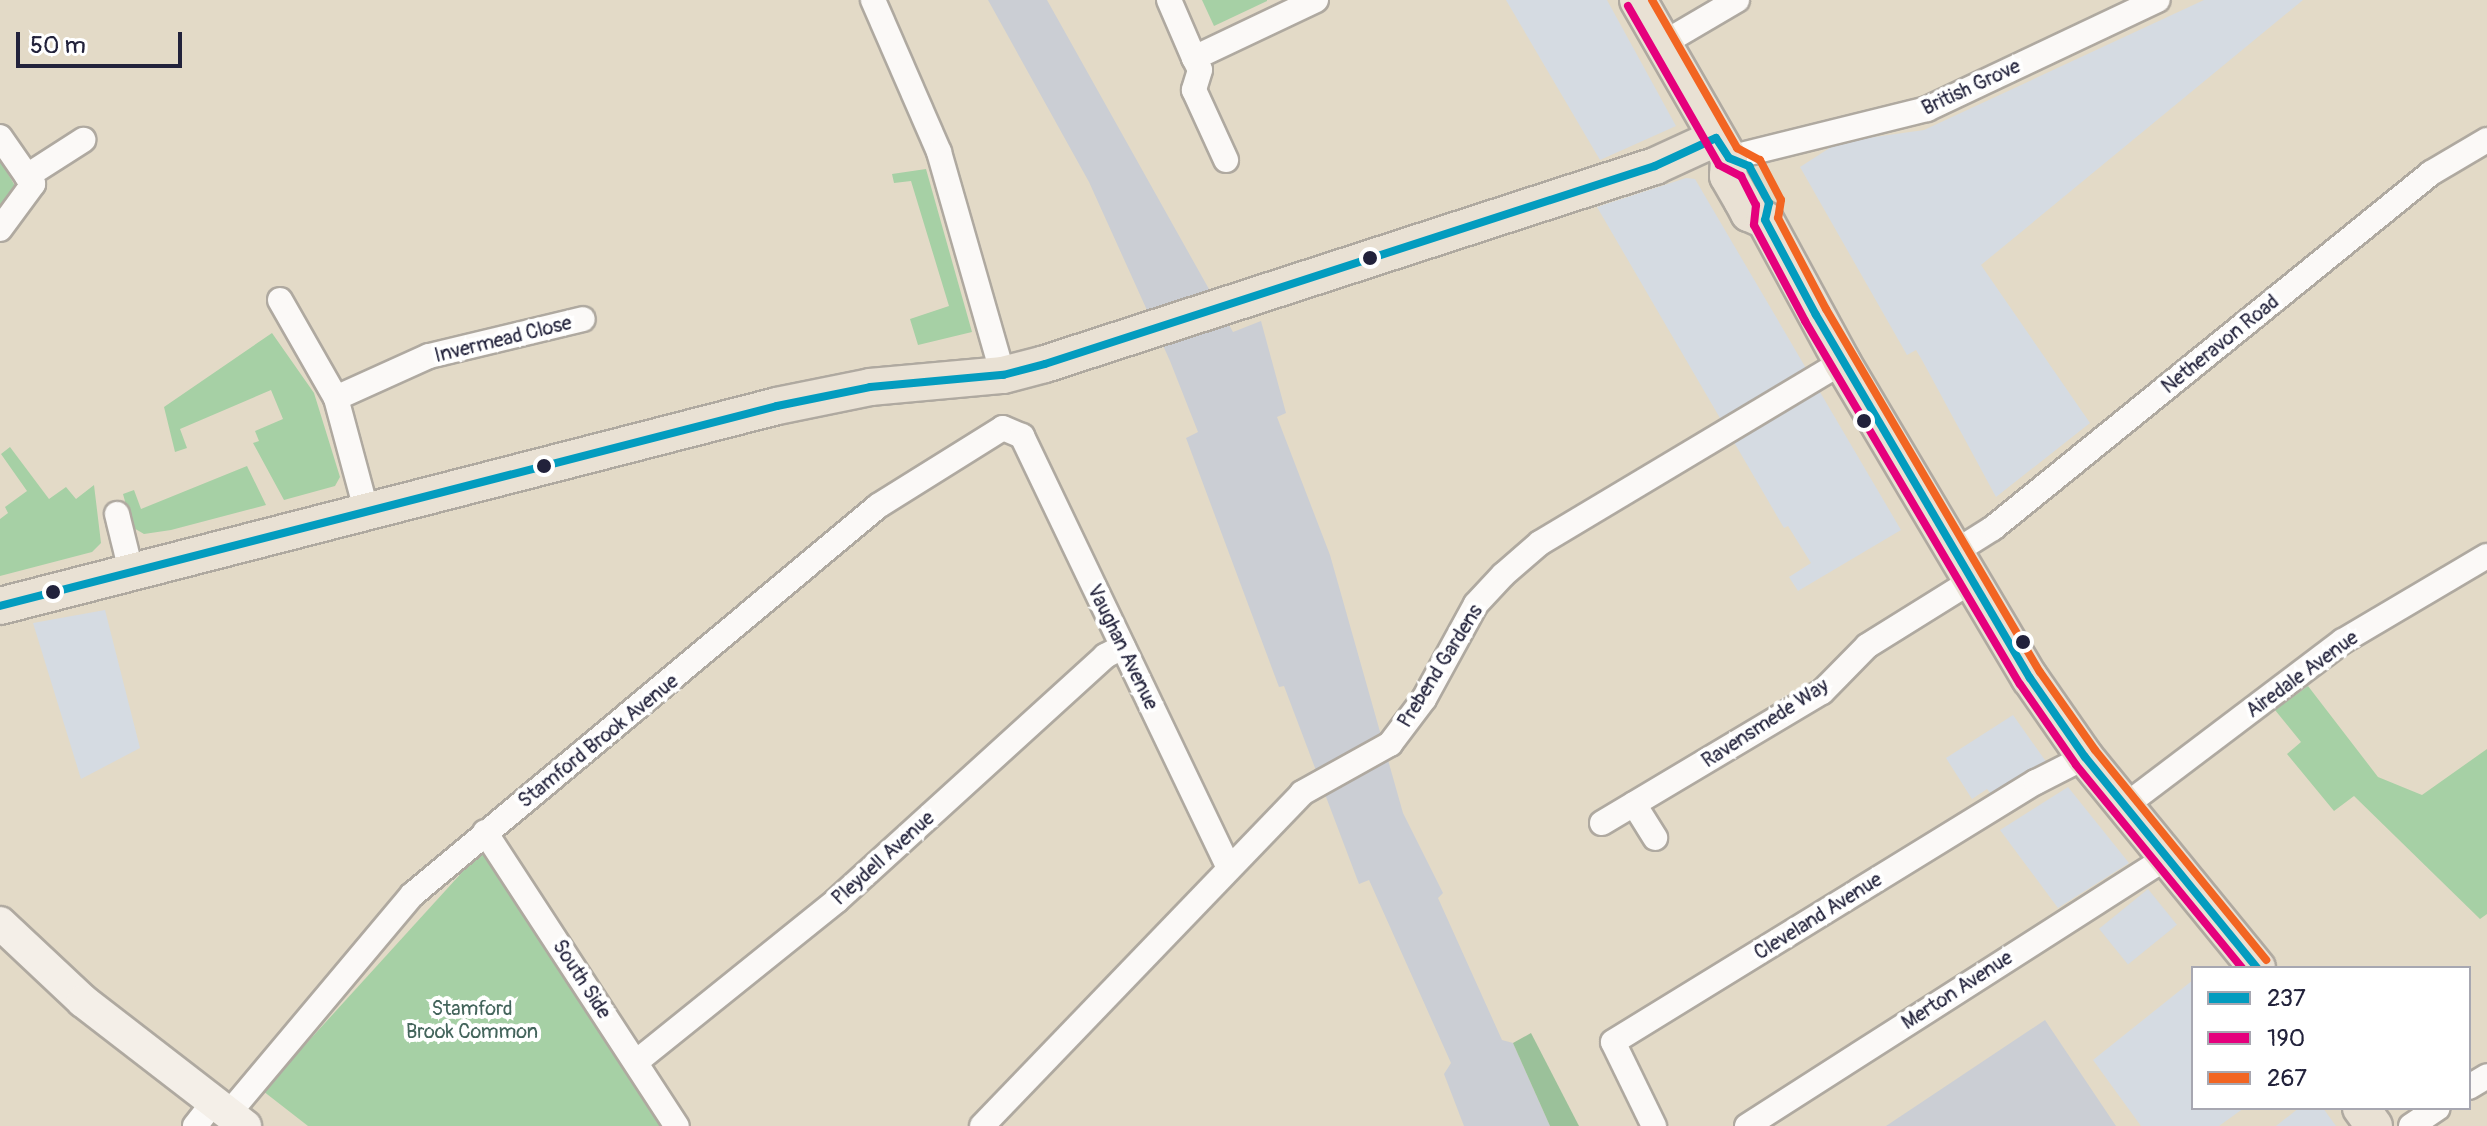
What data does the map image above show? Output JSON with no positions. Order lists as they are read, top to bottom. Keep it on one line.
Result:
{"streets":{"street":["British Grove","Invermead Close","Netheravon Road","Vaughan Avenue","Prebend Gardens","Airedale Avenue","Ravensmede Way","Stamford Brook Avenue","Pleydell Avenue","Cleveland Avenue","South Side","Merton Avenue"]},"crossings":[["Netheravon Road","Ravensmede Way"],["Vaughan Avenue","Prebend Gardens"],["Vaughan Avenue","Stamford Brook Avenue"],["Vaughan Avenue","Pleydell Avenue"],["Stamford Brook Avenue","South Side"],["Pleydell Avenue","South Side"]],"parks":["Stamford Brook Common"],"lines":["transit line 267","transit line 190","transit line 237"],"legend":["237","190","267"],"scale_bar":"50 m"}
